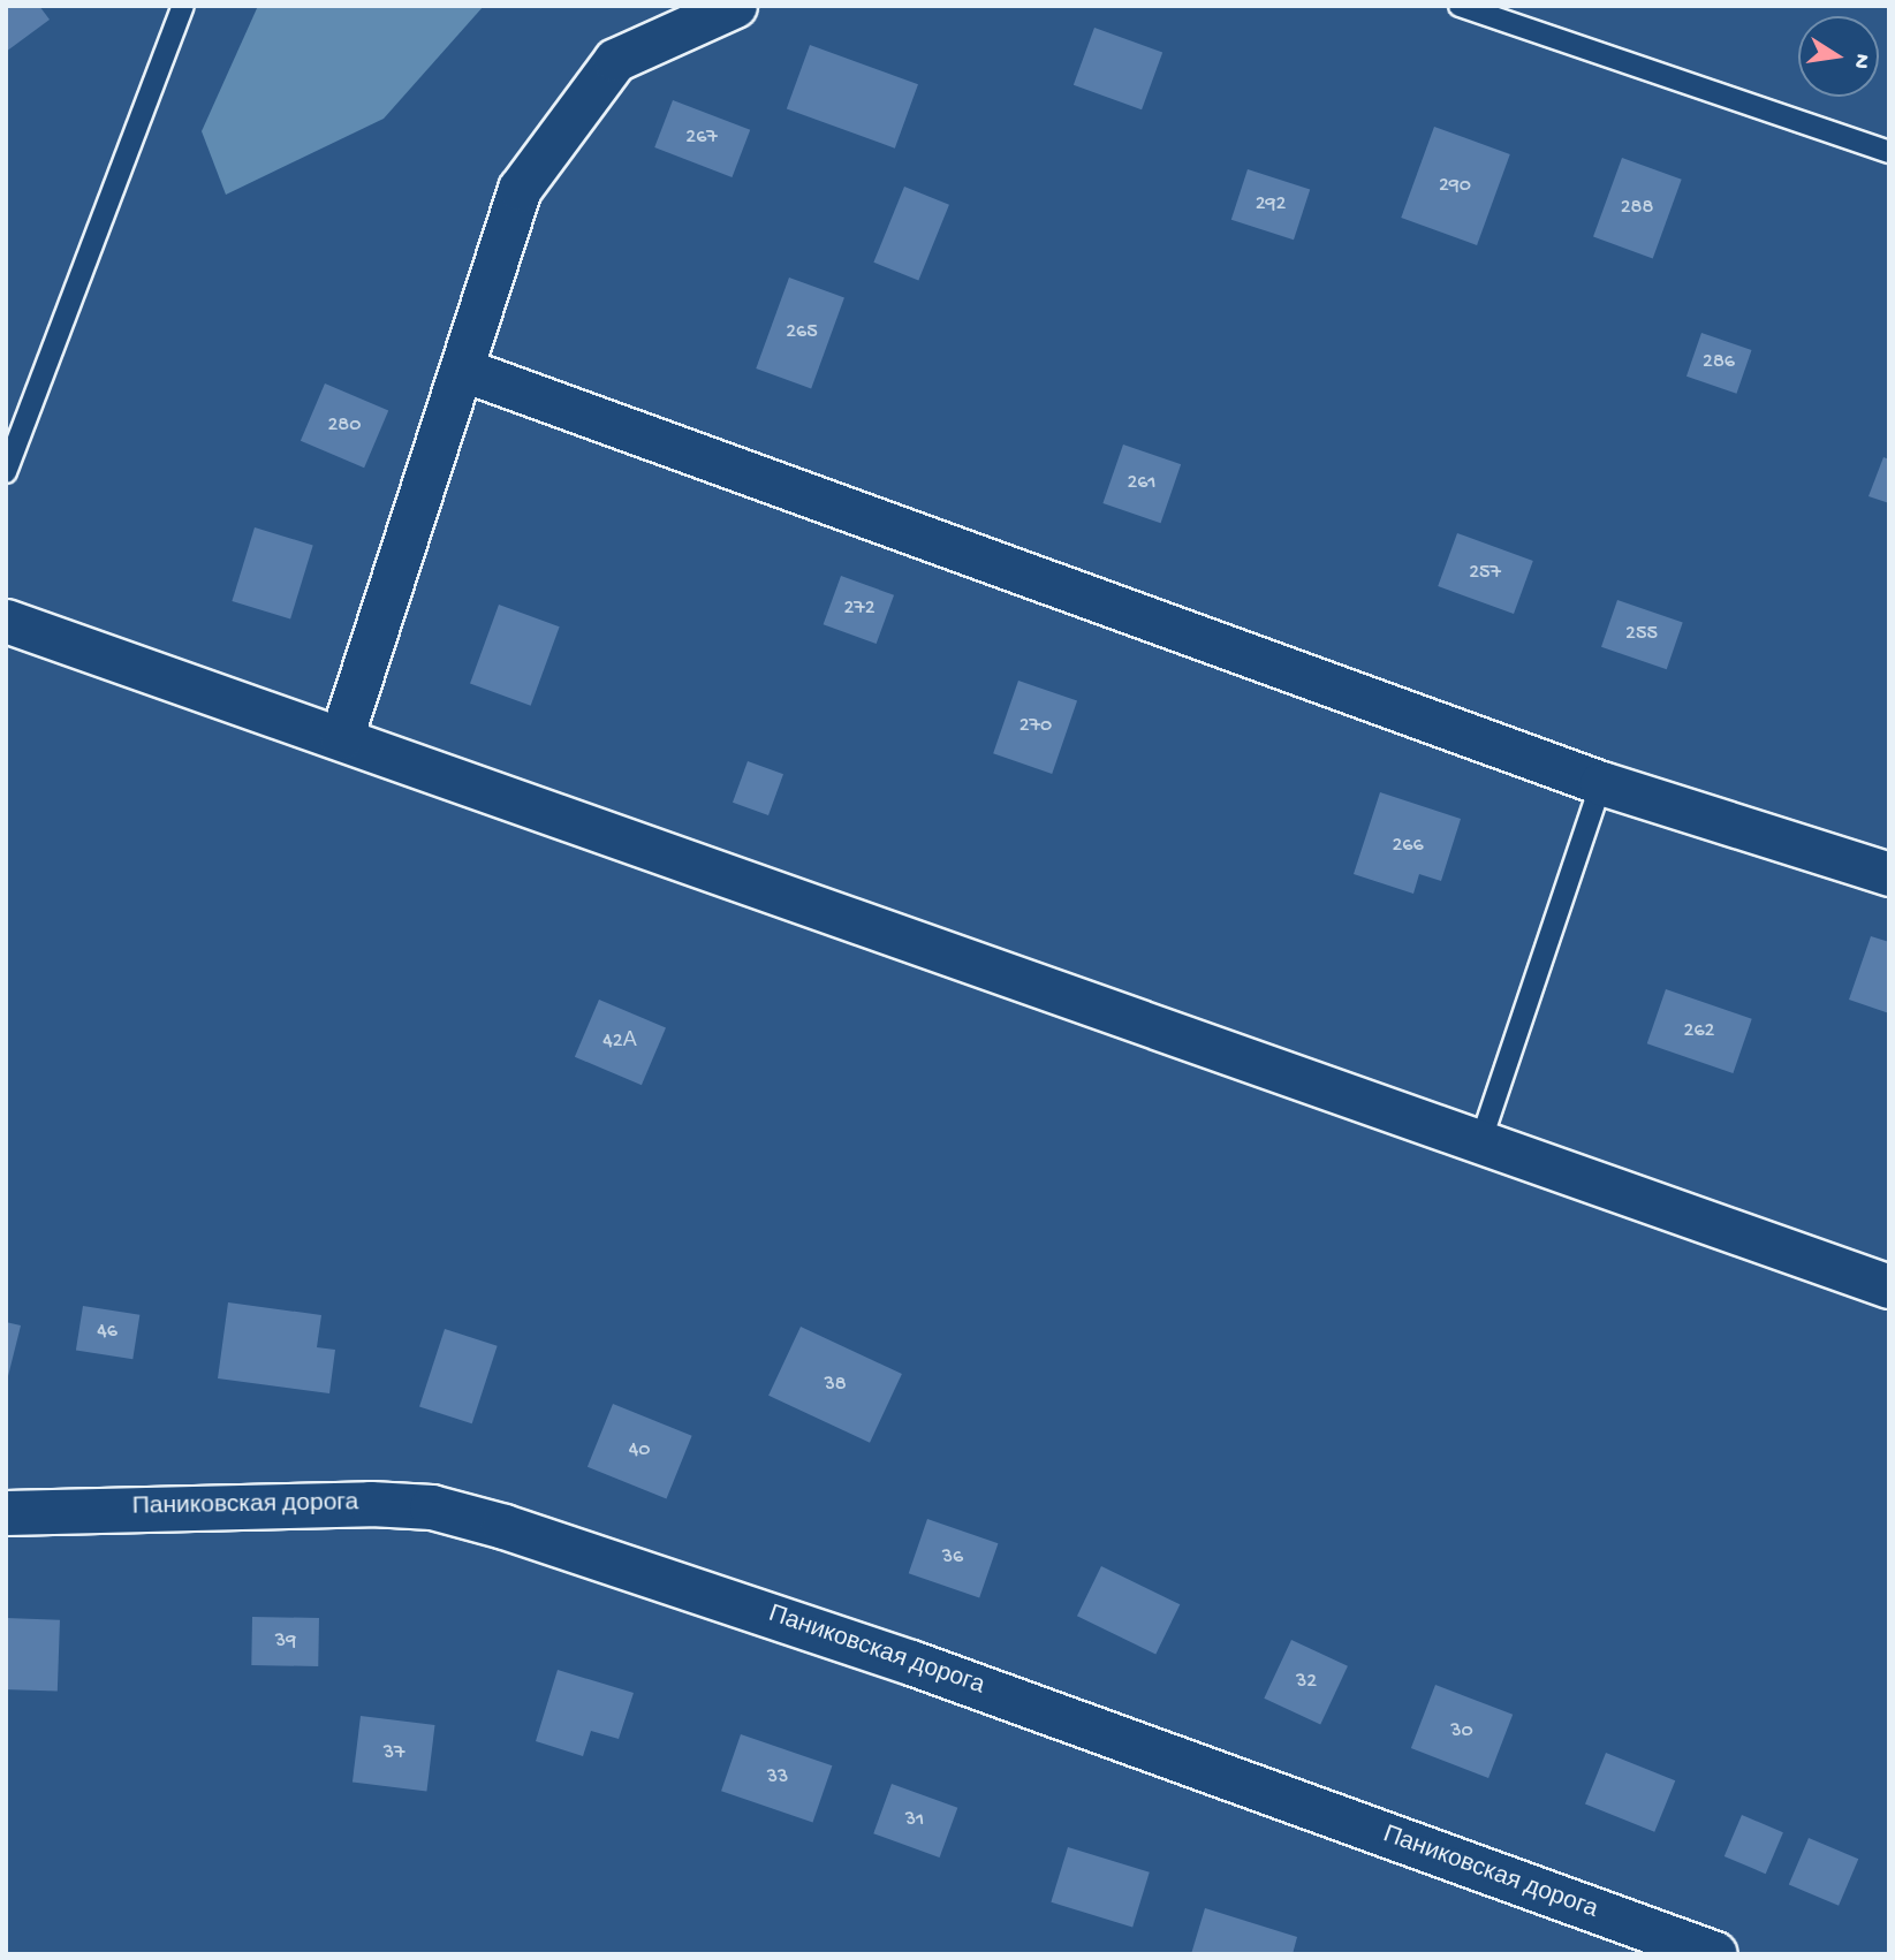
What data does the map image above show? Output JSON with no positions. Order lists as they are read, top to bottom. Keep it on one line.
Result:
{"streets":{"street":["Паниковская дорога"]},"house_numbers":["267","290","292","288","265","286","280","261","257","272","255","270","266","262","42А","46","38","40","36","39","32","30","37","33","31"],"north":"right"}
